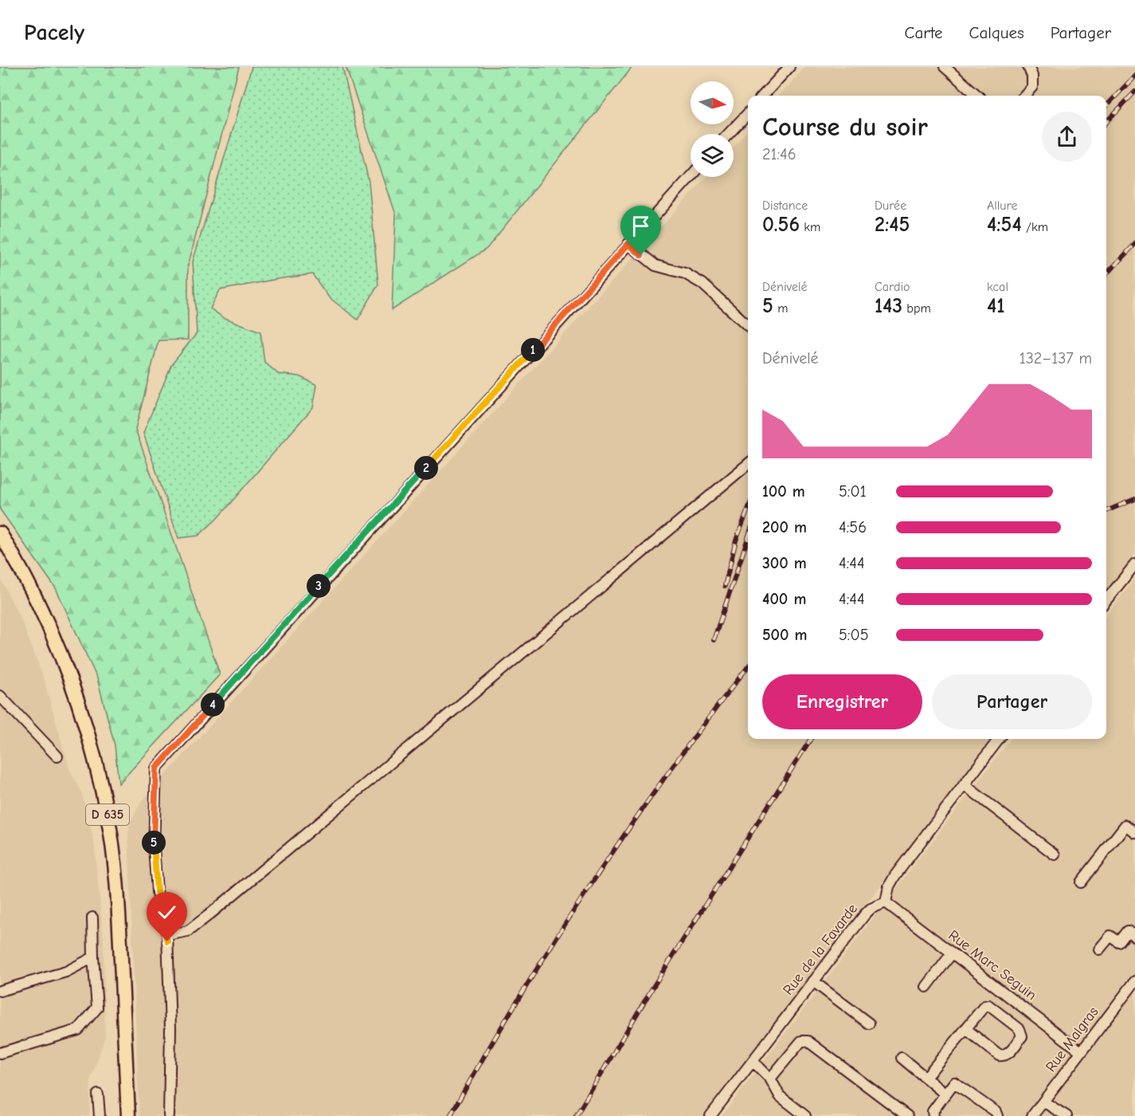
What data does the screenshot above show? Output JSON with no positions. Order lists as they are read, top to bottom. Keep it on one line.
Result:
{"streets":{"main road":["D 635"],"street":["Rue de la Favarde","Rue Marc Seguin","Rue Malgras"]},"crossings":[["Rue de la Favarde","Rue Marc Seguin"],["Rue Marc Seguin","Rue Malgras"]],"north":"right","page":{"header":"Pacely","nav":["Carte","Calques","Partager"],"heading":["Course du soir","21:46"],"stats":[["Distance","0.56 km"],["Durée","2:45"],["Allure","4:54 /km"],["Dénivelé","5 m"],["Cardio","143 bpm"],["kcal","41"]],"pins":["1","2","3","4","5"],"chart":["Dénivelé","132–137 m"],"list":[{"name":"100 m","note":"5:01"},{"name":"200 m","note":"4:56"},{"name":"300 m","note":"4:44"},{"name":"400 m","note":"4:44"},{"name":"500 m","note":"5:05"}],"buttons":["Enregistrer","Partager"]}}
